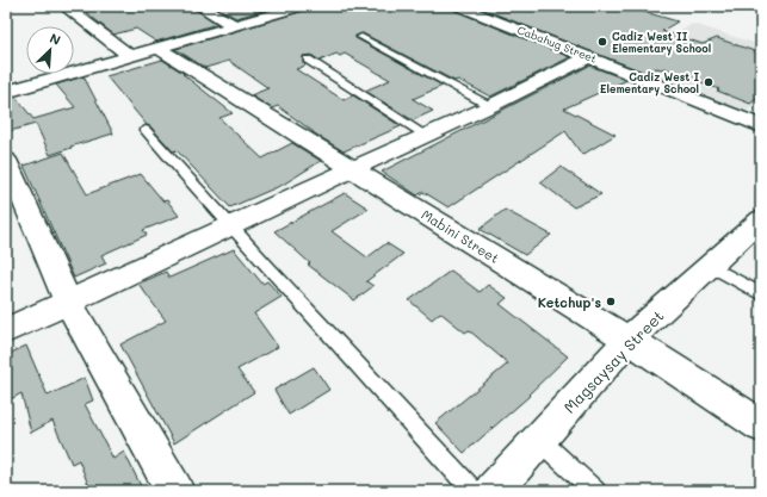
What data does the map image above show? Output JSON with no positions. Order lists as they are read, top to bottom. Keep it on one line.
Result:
{"streets":{"street":["Cabahug Street","Mabini Street","Magsaysay Street"]},"crossings":[["Mabini Street","Magsaysay Street"]],"places":["Cadiz West II Elementary School","Cadiz West I Elementary School","Ketchup's"],"north":"top right"}
